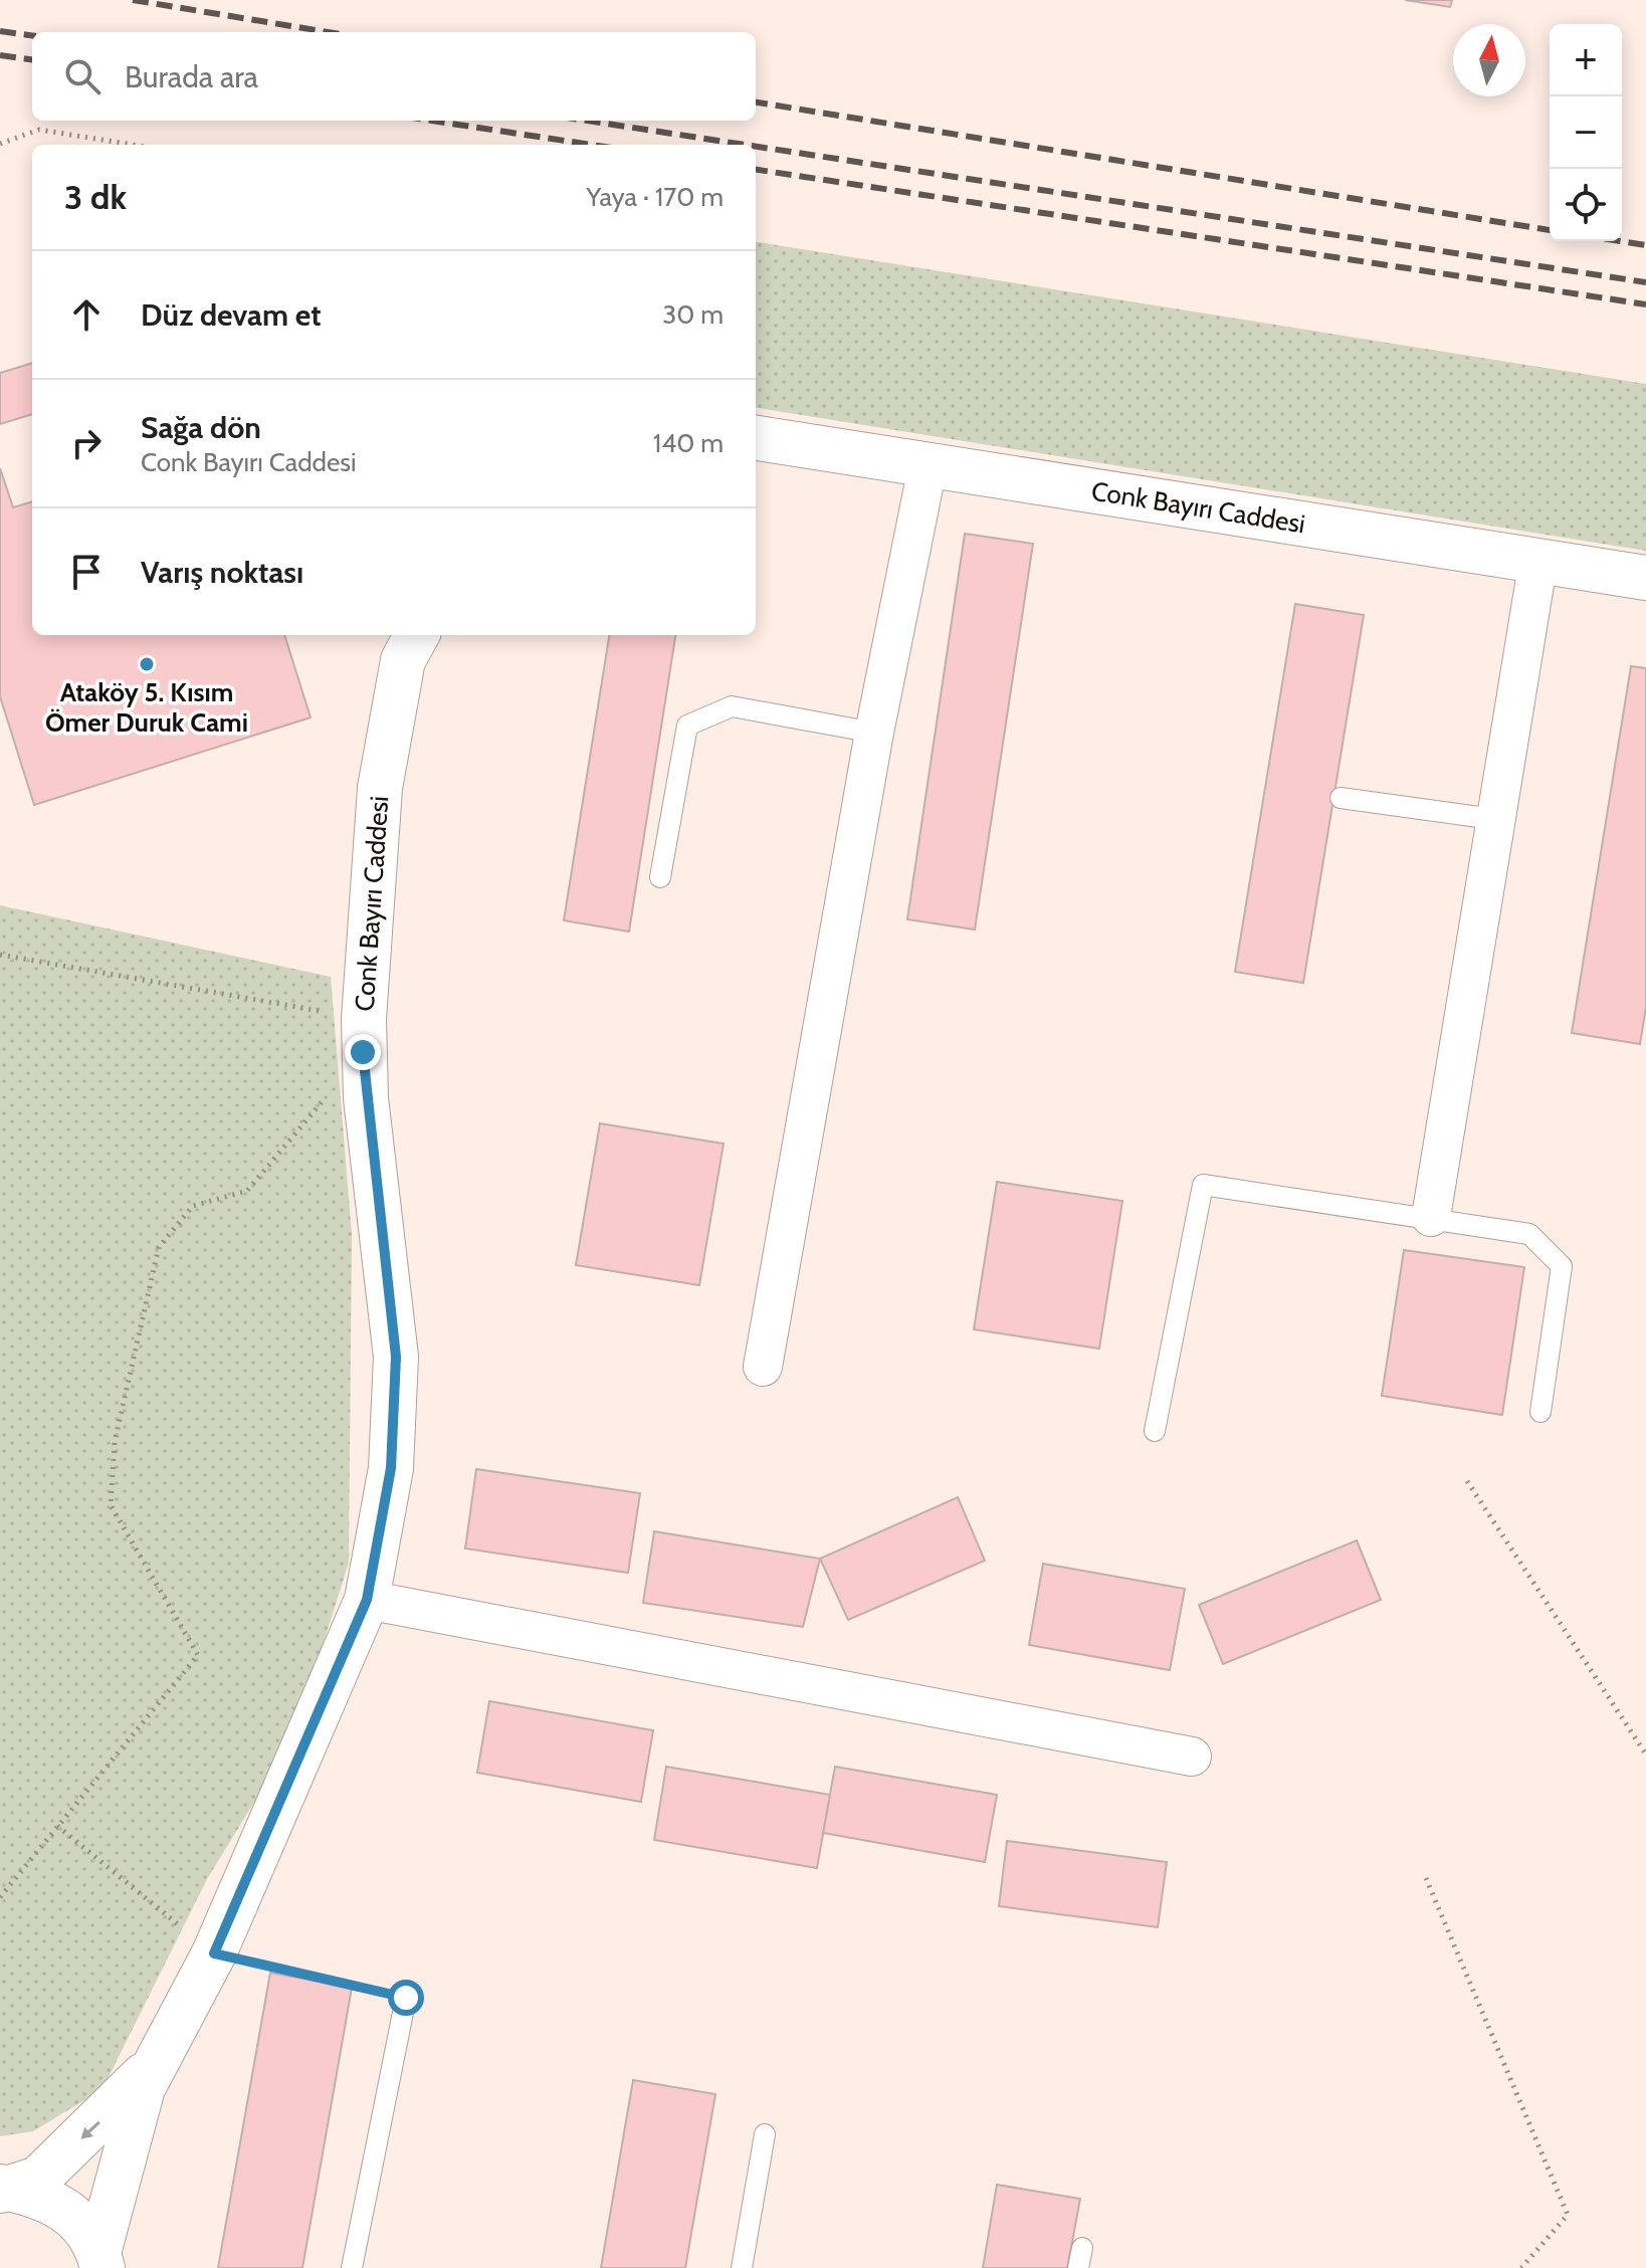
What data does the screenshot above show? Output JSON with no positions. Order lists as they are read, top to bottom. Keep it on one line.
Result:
{"streets":{"street":["Conk Bayırı Caddesi"]},"places":["Ataköy 5. Kısım Ömer Duruk Cami"],"north":"top","page":{"map_buttons":["+","−"],"search":"Burada ara","heading":["3 dk","Yaya · 170 m"],"list":[["Düz devam et","30 m"],["Sağa dön","Conk Bayırı Caddesi","140 m"],"Varış noktası"]}}
